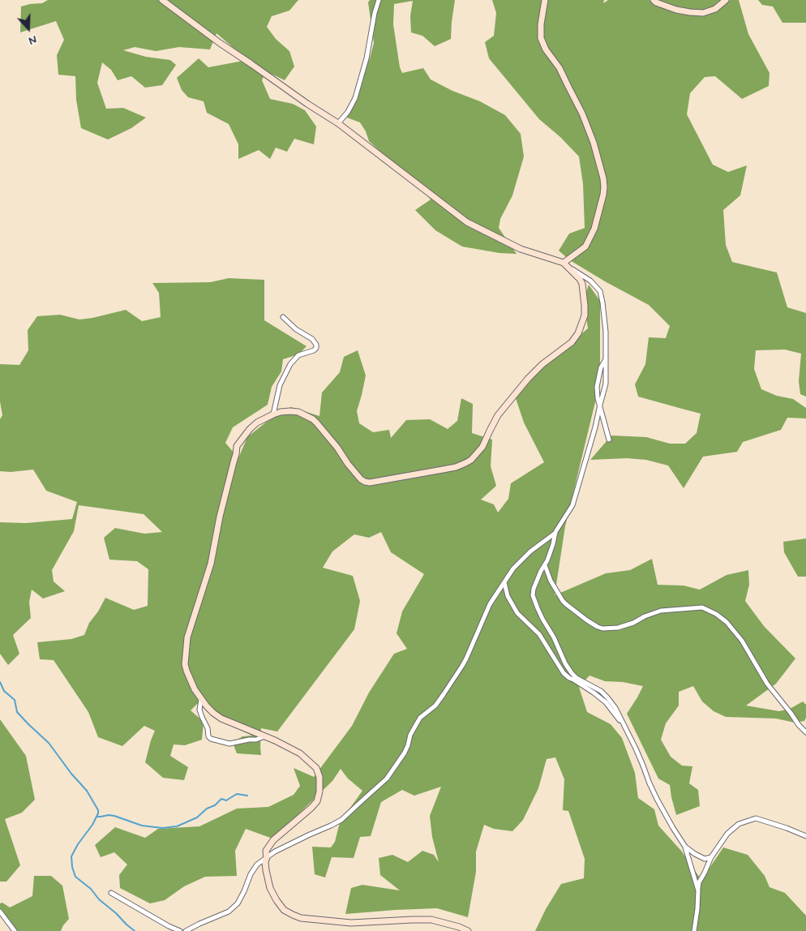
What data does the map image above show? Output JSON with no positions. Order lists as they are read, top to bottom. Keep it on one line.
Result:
{"north":"bottom"}
